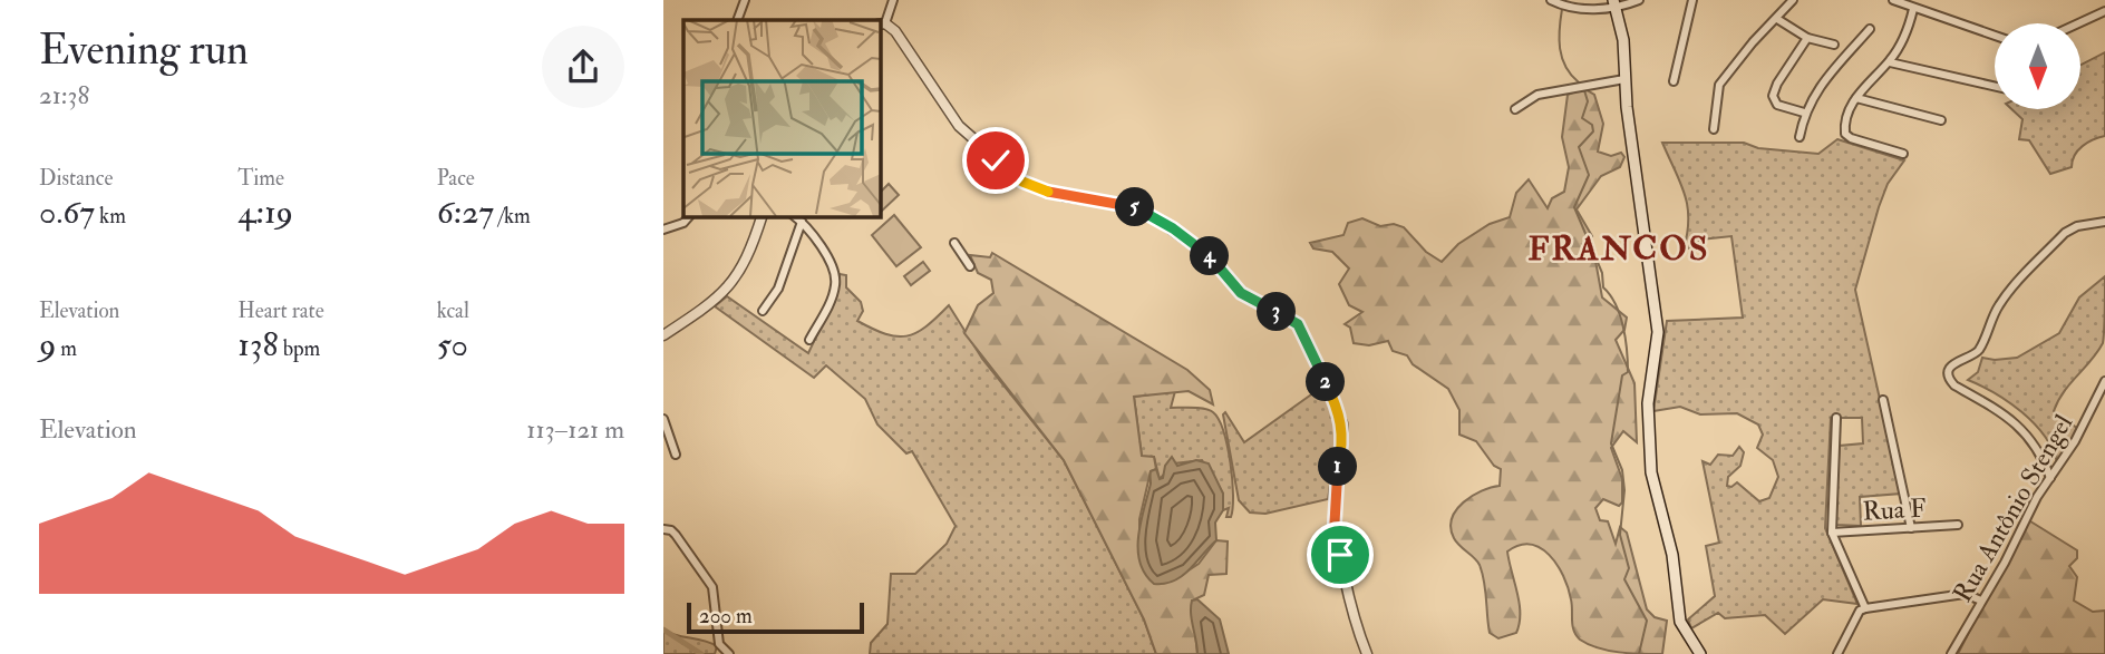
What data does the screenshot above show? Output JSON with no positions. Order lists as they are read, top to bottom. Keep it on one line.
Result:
{"streets":{"street":["Rua Antônio Stengel","Rua F"]},"districts":["FRANCOS"],"scale_bar":"200 m","north":"bottom","page":{"heading":["Evening run","21:38"],"stats":[["Distance","0.67 km"],["Time","4:19"],["Pace","6:27 /km"],["Elevation","9 m"],["Heart rate","138 bpm"],["kcal","50"]],"pins":["5","4","3","2","1"],"chart":["Elevation","113–121 m"],"scale":"200 m"}}
